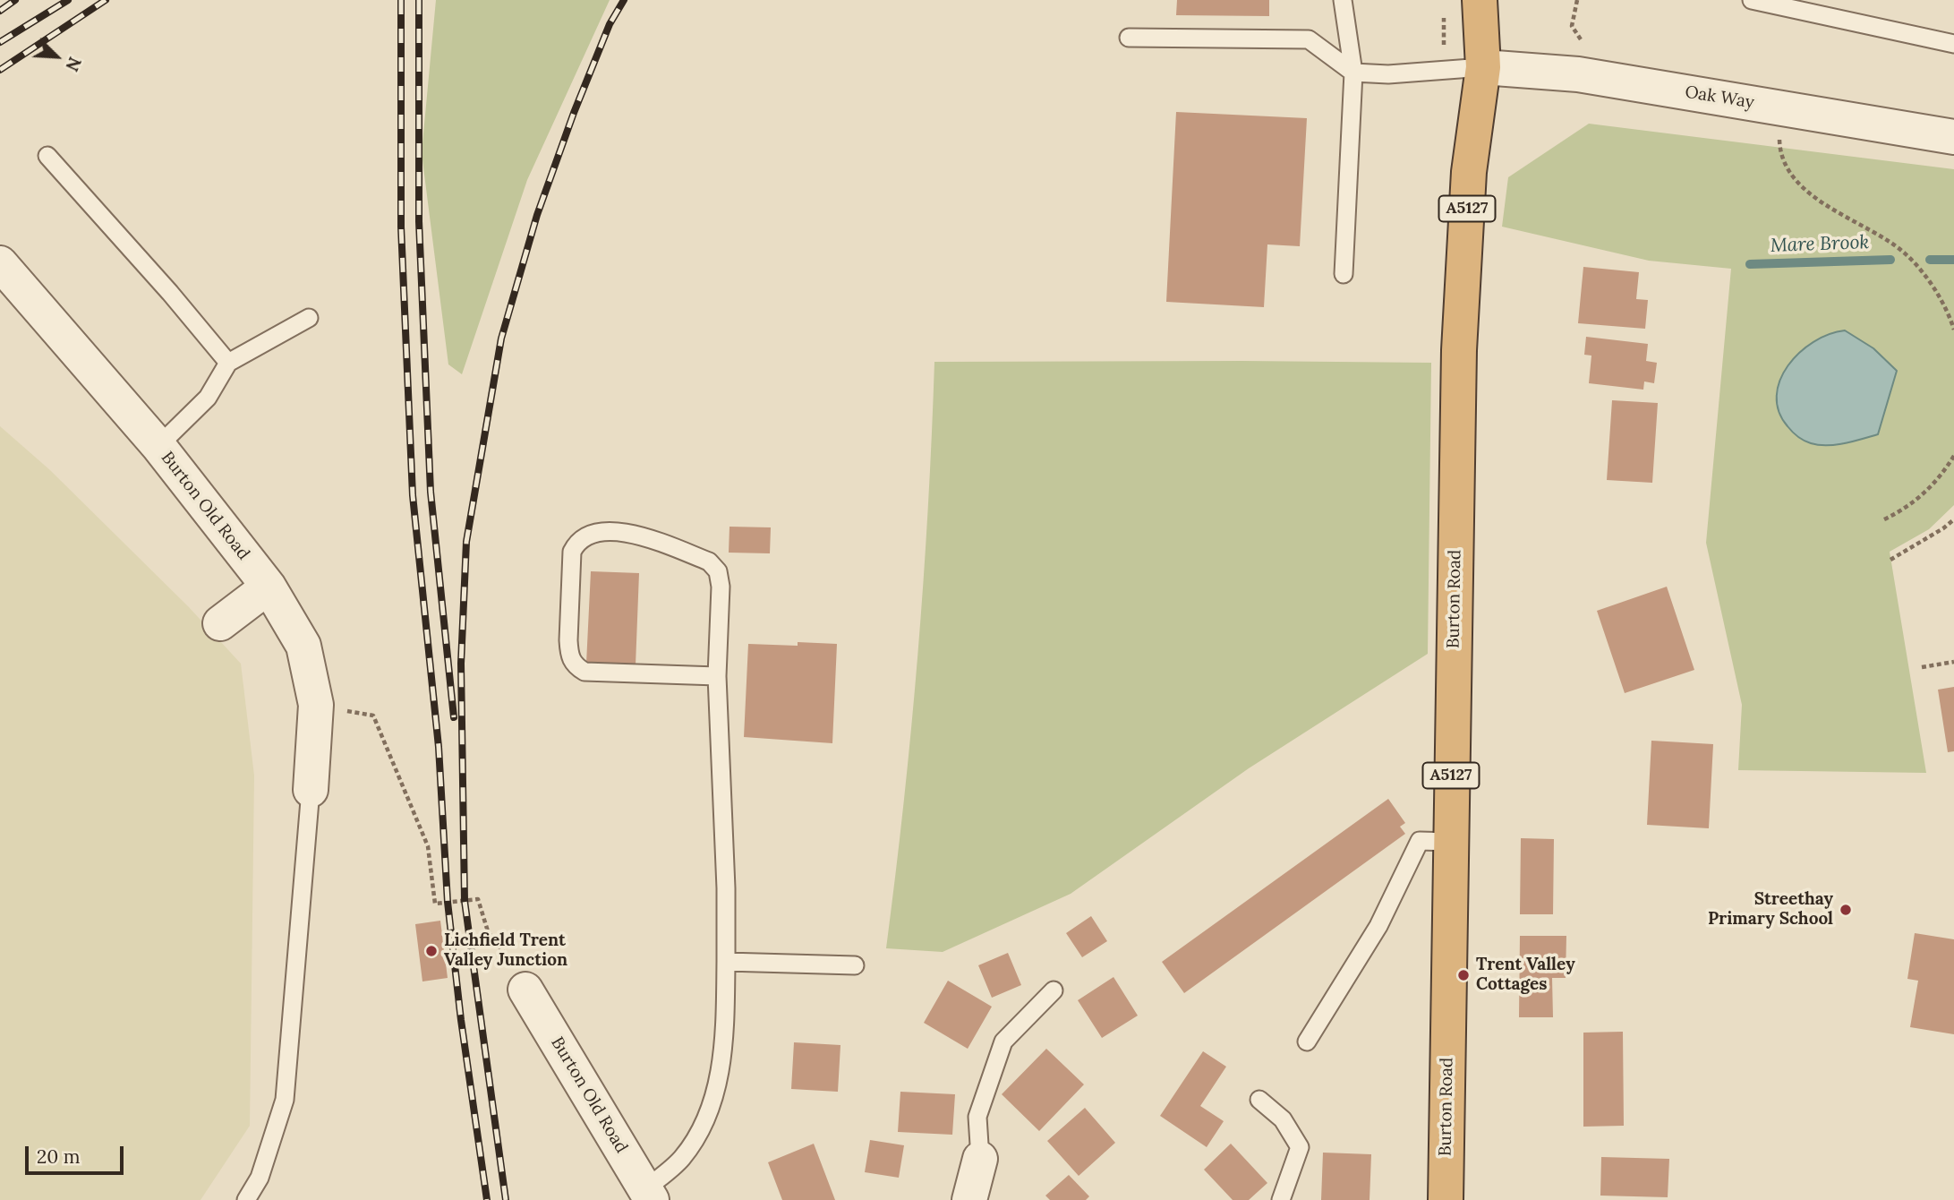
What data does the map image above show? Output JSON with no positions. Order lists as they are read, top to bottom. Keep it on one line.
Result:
{"streets":{"highway":["A5127","Burton Road"],"street":["Oak Way","Burton Old Road"]},"crossings":[["Oak Way","Burton Road"]],"water":["Mare Brook"],"places":["Streethay Primary School","Lichfield Trent Valley Junction","Trent Valley Cottages"],"scale_bar":"20 m","north":"bottom right"}
